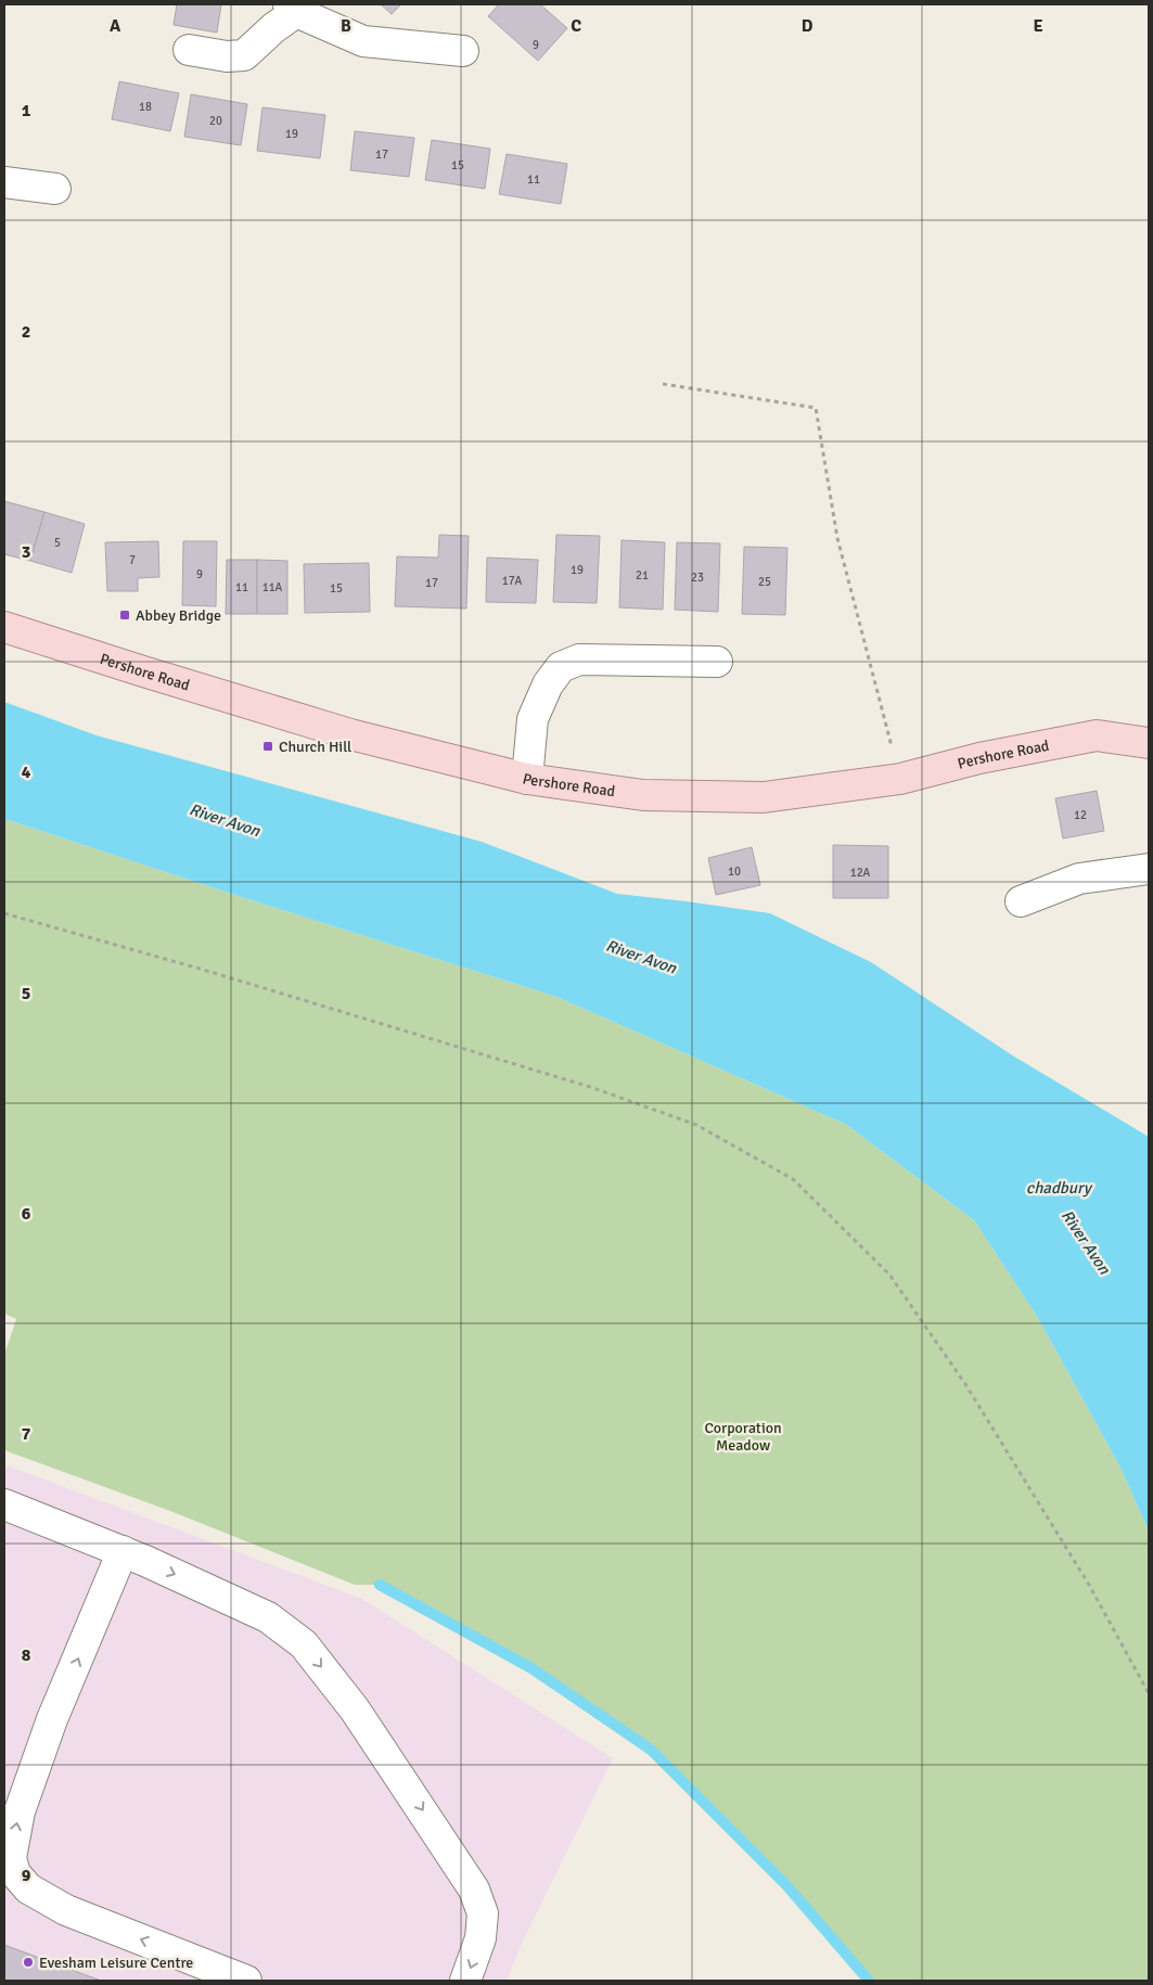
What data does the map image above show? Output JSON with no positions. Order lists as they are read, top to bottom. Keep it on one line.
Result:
{"streets":{"main road":["Pershore Road"]},"water":["River Avon","chadbury"],"parks":["Corporation Meadow"],"places":{"transit":["Abbey Bridge","Church Hill"],"other":["Evesham Leisure Centre"]},"house_numbers":["9","18","20","19","17","15","11","5","7","19","9","21","23","17A","25","17","11","11A","15","12","10","12A"],"grid":{"columns":["A","B","C","D","E"],"rows":["1","2","3","4","5","6","7","8","9"]}}
